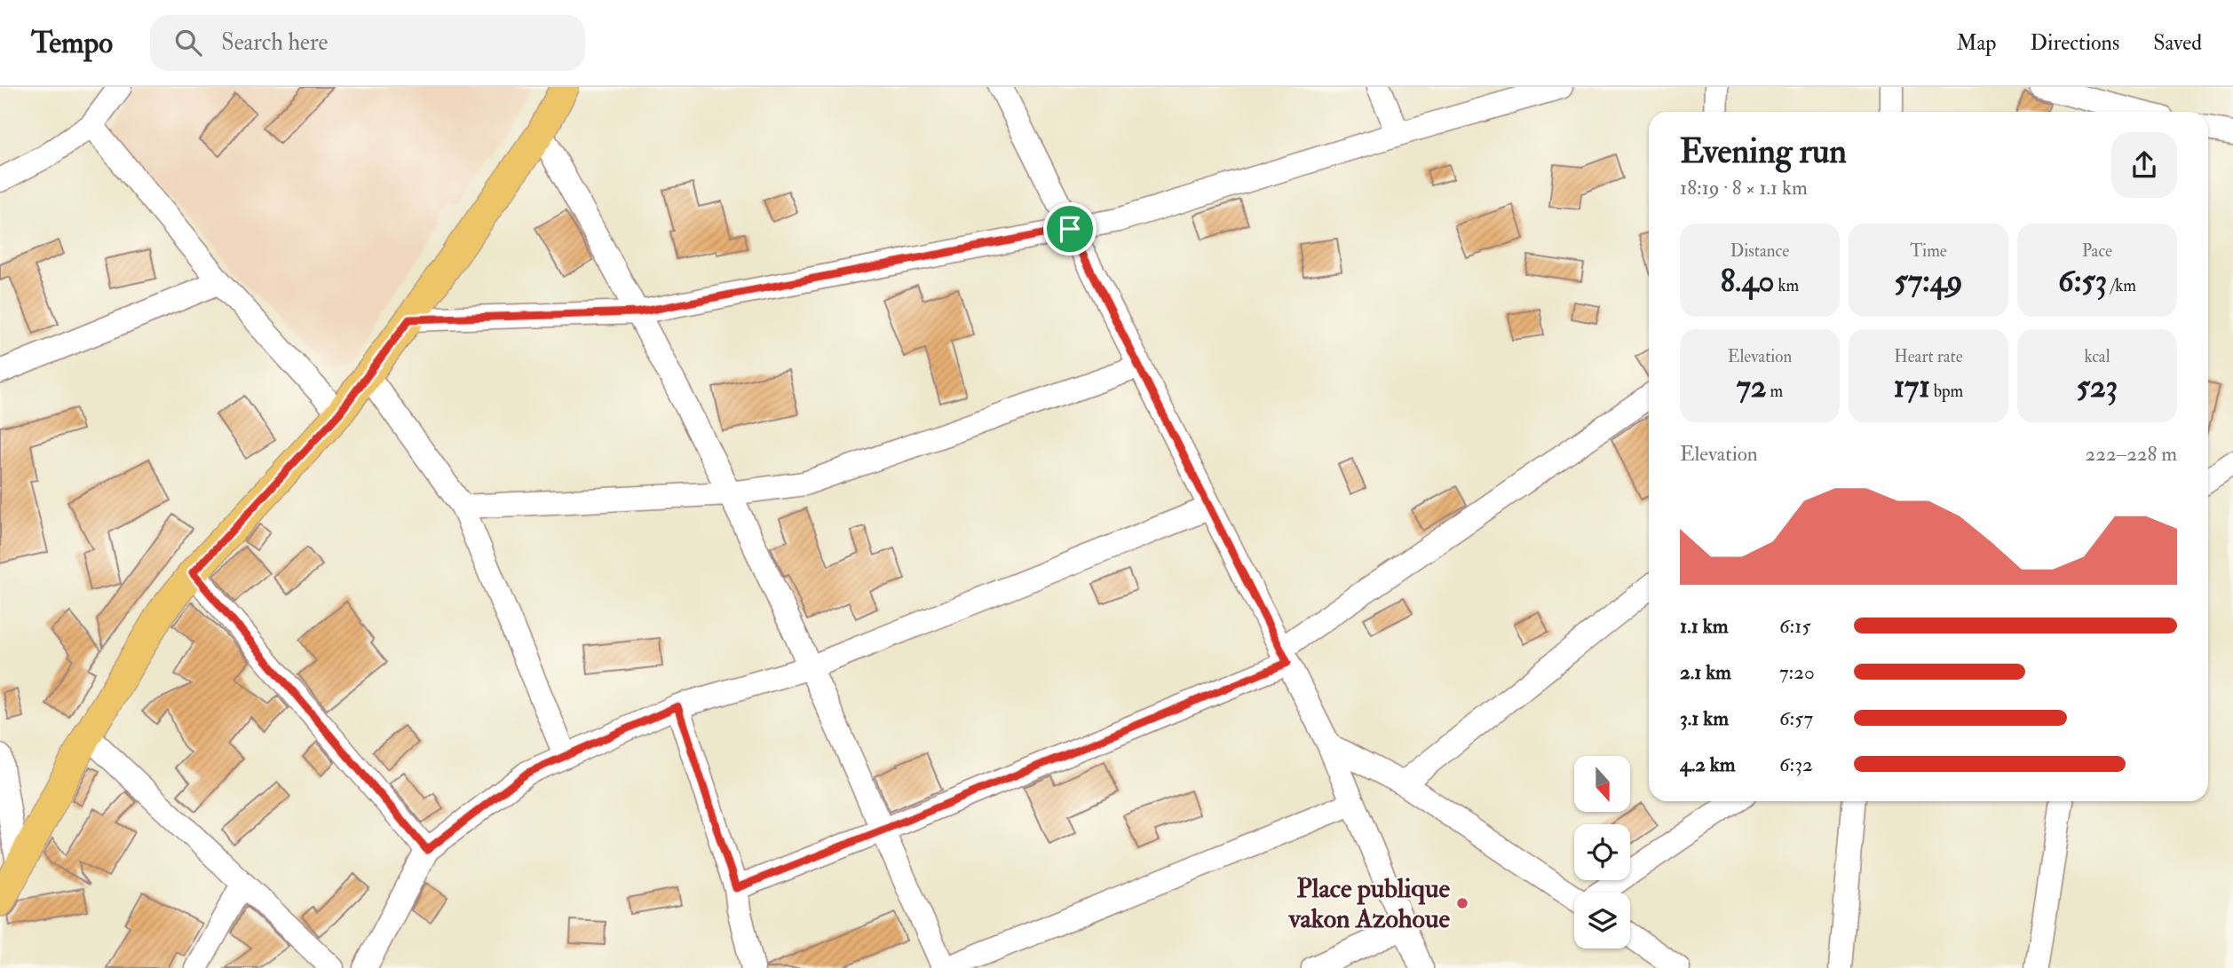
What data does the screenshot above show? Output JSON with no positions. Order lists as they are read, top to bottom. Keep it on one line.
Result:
{"places":["Place publique vakon Azohoue"],"north":"bottom","page":{"header":"Tempo","search":"Search here","nav":["Map","Directions","Saved"],"heading":["Evening run","18:19 · 8 × 1.1 km"],"stats":[["Distance","8.40 km"],["Time","57:49"],["Pace","6:53 /km"],["Elevation","72 m"],["Heart rate","171 bpm"],["kcal","523"]],"chart":["Elevation","222–228 m"],"list":[{"name":"1.1 km","note":"6:15"},{"name":"2.1 km","note":"7:20"},{"name":"3.1 km","note":"6:57"},{"name":"4.2 km","note":"6:32"}]}}
